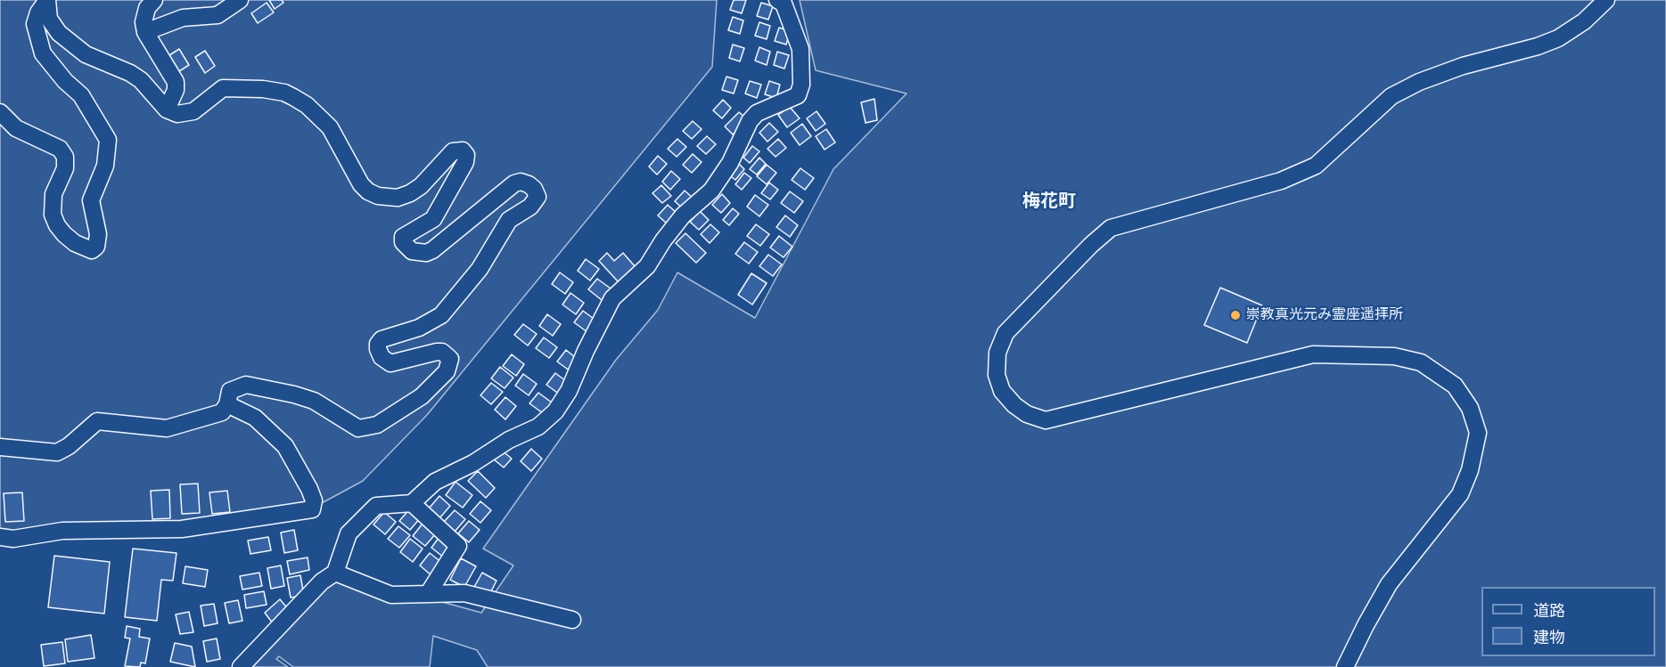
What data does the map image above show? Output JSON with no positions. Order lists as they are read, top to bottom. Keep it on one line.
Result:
{"districts":["梅花町"],"places":["崇教真光元み霊座遥拝所"],"legend":["道路","建物"]}
